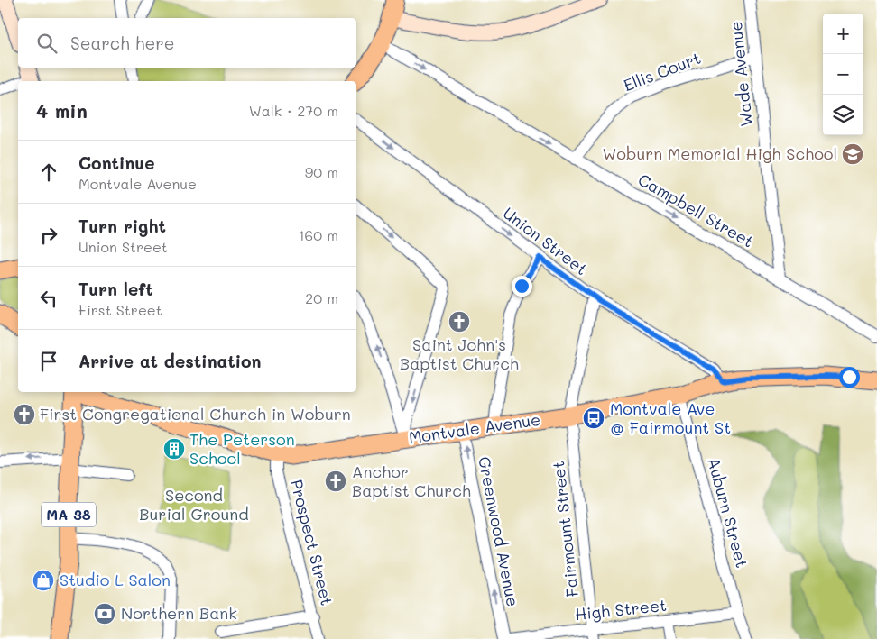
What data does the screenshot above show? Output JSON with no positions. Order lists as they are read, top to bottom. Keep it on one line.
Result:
{"streets":{"main road":["Montvale Avenue","MA 38"],"street":["Ellis Court","Wade Avenue","Campbell Street","Union Street","Auburn Street","Fairmount Street","Greenwood Avenue","Prospect Street","High Street"]},"crossings":[["Ellis Court","Wade Avenue"],["Ellis Court","Campbell Street"],["Wade Avenue","Campbell Street"],["Union Street","Montvale Avenue"],["Union Street","Fairmount Street"],["Montvale Avenue","Auburn Street"],["Montvale Avenue","Fairmount Street"],["Montvale Avenue","Greenwood Avenue"],["Montvale Avenue","Prospect Street"],["Auburn Street","High Street"],["Fairmount Street","High Street"]],"one_way":["Campbell Street","Union Street","Greenwood Avenue"],"parks":["Second Burial Ground"],"places":{"school or university":["Woburn Memorial High School"],"church":["Saint John's Baptist Church","First Congregational Church in Woburn","Anchor Baptist Church"],"bus stop":["Montvale Ave @ Fairmount St"],"building":["The Peterson School"],"shop":["Studio L Salon"],"bank":["Northern Bank"]},"page":{"map_buttons":["+","−"],"search":"Search here","heading":["4 min","Walk · 270 m"],"list":[["Continue","Montvale Avenue","90 m"],["Turn right","Union Street","160 m"],["Turn left","First Street","20 m"],"Arrive at destination"]}}
